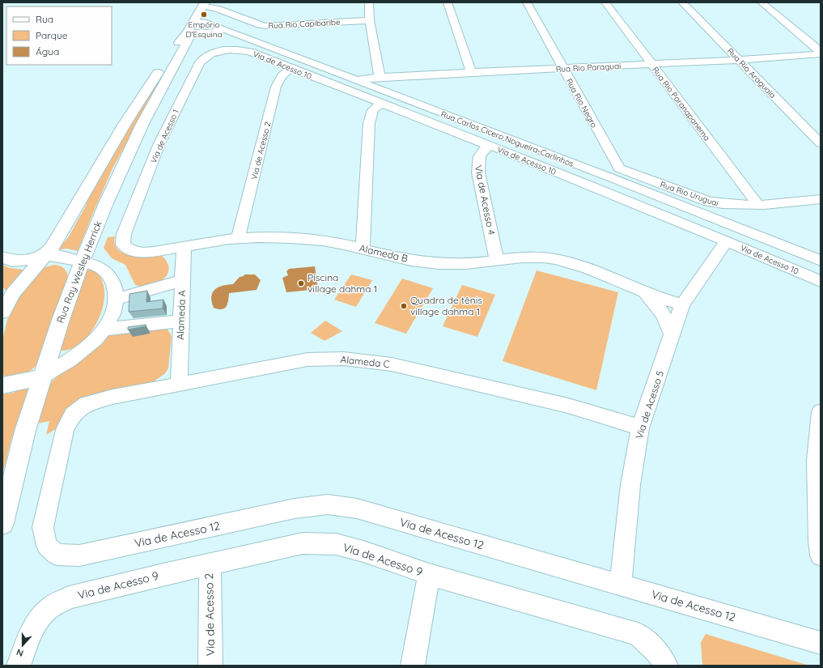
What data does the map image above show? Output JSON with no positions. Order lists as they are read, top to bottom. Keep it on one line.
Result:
{"streets":{"street":["Rua Rio Capibaribe","Via de Acesso 10","Rua Rio Paraguai","Rua Rio Araguaia","Rua Rio Negro","Rua Rio Paranapanema","Via de Acesso 1","Rua Carlos Cicero Nogueira-Carlinhos","Via de Acesso 2","Rua Rio Uruguai","Via de Acesso 4","Alameda B","Rua Ray Wesley Herrick","Alameda A","Alameda C","Via de Acesso 5","Via de Acesso 12","Via de Acesso 9"]},"crossings":[["Rua Rio Capibaribe","Rua Ray Wesley Herrick"],["Via de Acesso 10","Via de Acesso 1"],["Via de Acesso 10","Via de Acesso 2"],["Via de Acesso 10","Via de Acesso 4"],["Via de Acesso 10","Via de Acesso 5"],["Rua Rio Paraguai","Rua Rio Araguaia"],["Rua Rio Paraguai","Rua Rio Negro"],["Rua Rio Paraguai","Rua Rio Paranapanema"],["Rua Rio Paraguai","Rua Carlos Cicero Nogueira-Carlinhos"],["Rua Rio Negro","Rua Carlos Cicero Nogueira-Carlinhos"],["Rua Rio Negro","Rua Rio Uruguai"],["Rua Rio Paranapanema","Rua Rio Uruguai"],["Via de Acesso 1","Alameda B"],["Rua Carlos Cicero Nogueira-Carlinhos","Rua Rio Uruguai"],["Rua Carlos Cicero Nogueira-Carlinhos","Rua Ray Wesley Herrick"],["Via de Acesso 2","Alameda B"],["Via de Acesso 2","Via de Acesso 9"],["Via de Acesso 4","Alameda B"],["Alameda B","Alameda A"],["Alameda B","Via de Acesso 5"],["Alameda A","Alameda C"],["Alameda C","Via de Acesso 5"],["Alameda C","Via de Acesso 12"],["Via de Acesso 5","Via de Acesso 12"]],"places":["Empório D'Esquina","Piscina village dahma 1","Quadra de tênis village dahma 1"],"legend":["Rua","Parque","Água"],"north":"bottom"}
